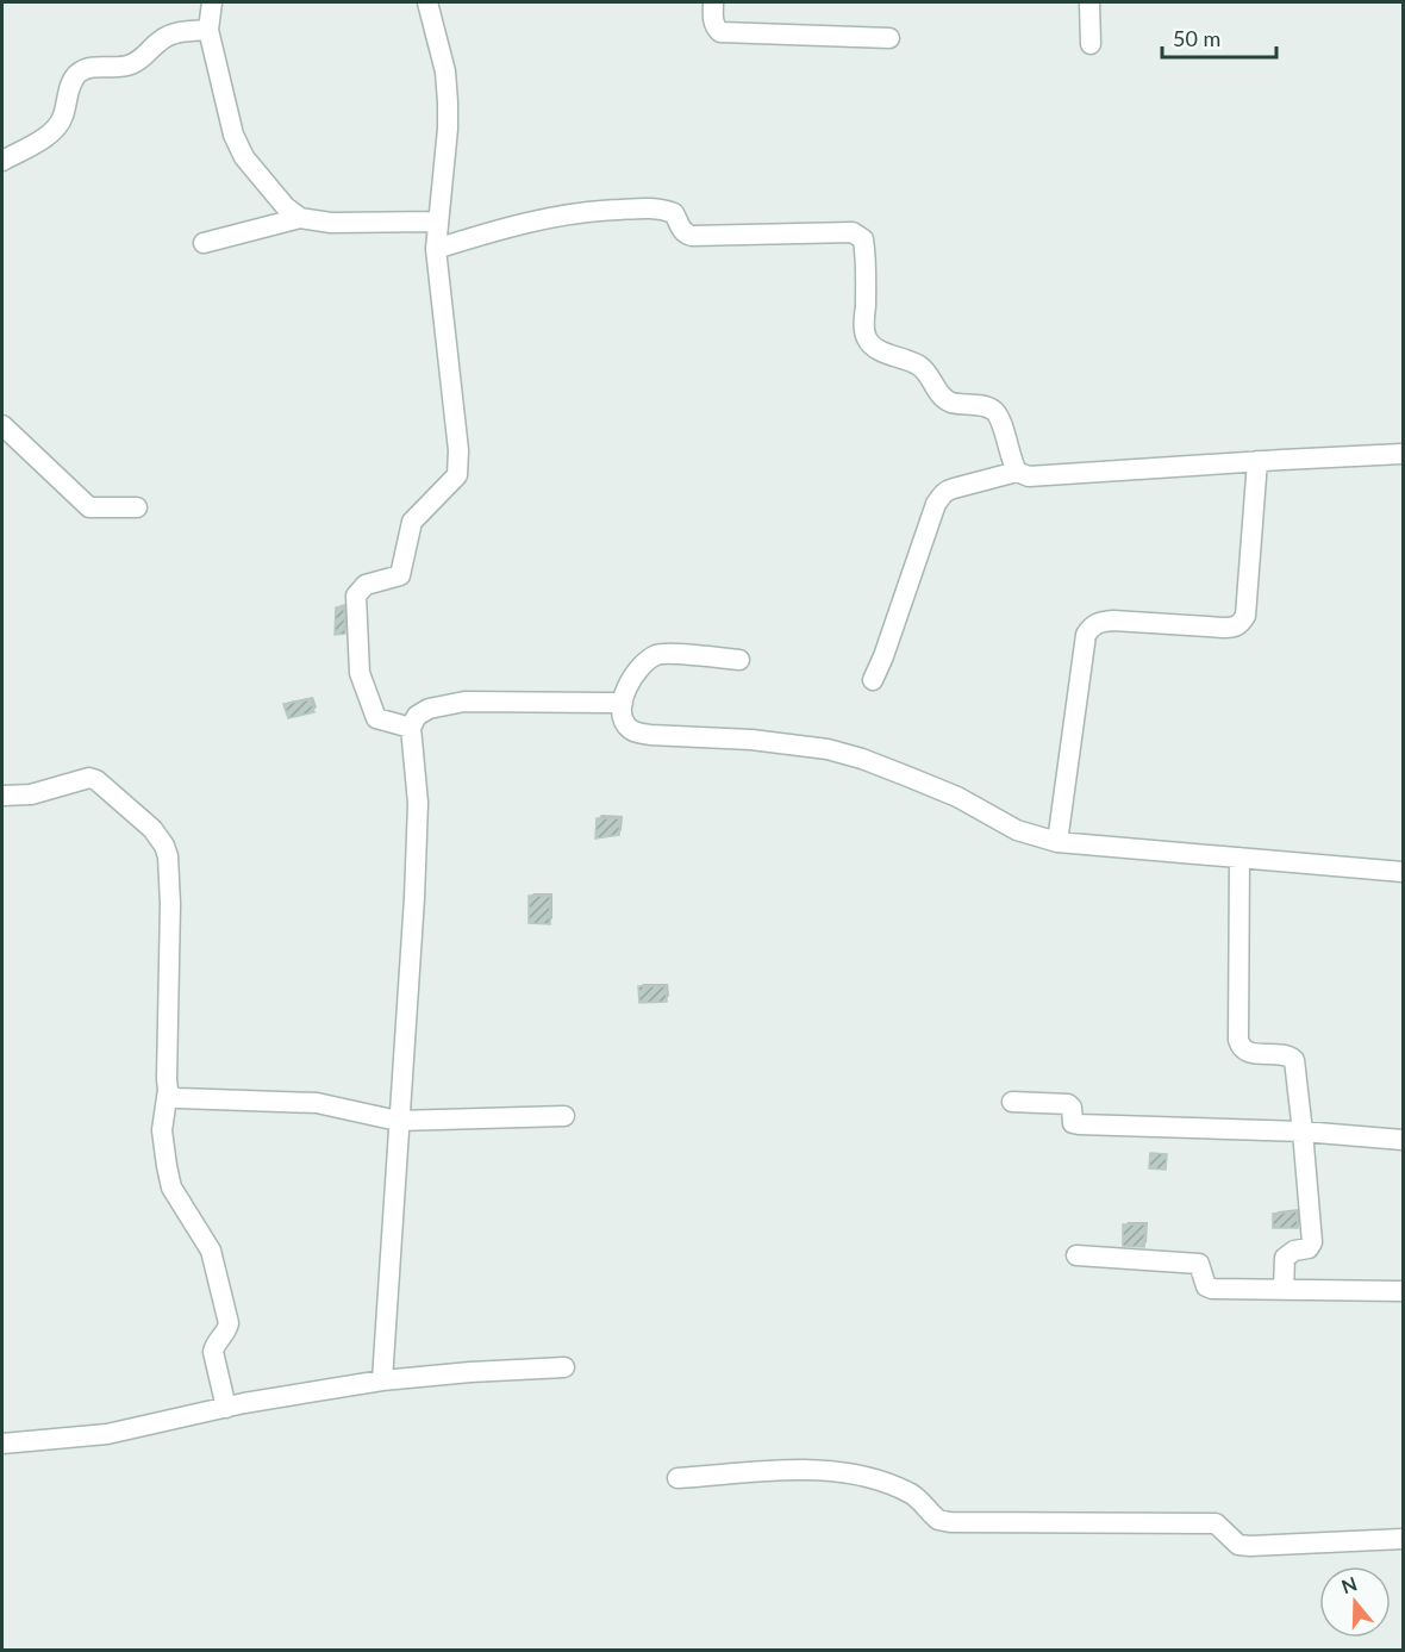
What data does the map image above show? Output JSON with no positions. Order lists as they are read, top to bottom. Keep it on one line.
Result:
{"scale_bar":"50 m","north":"top"}
